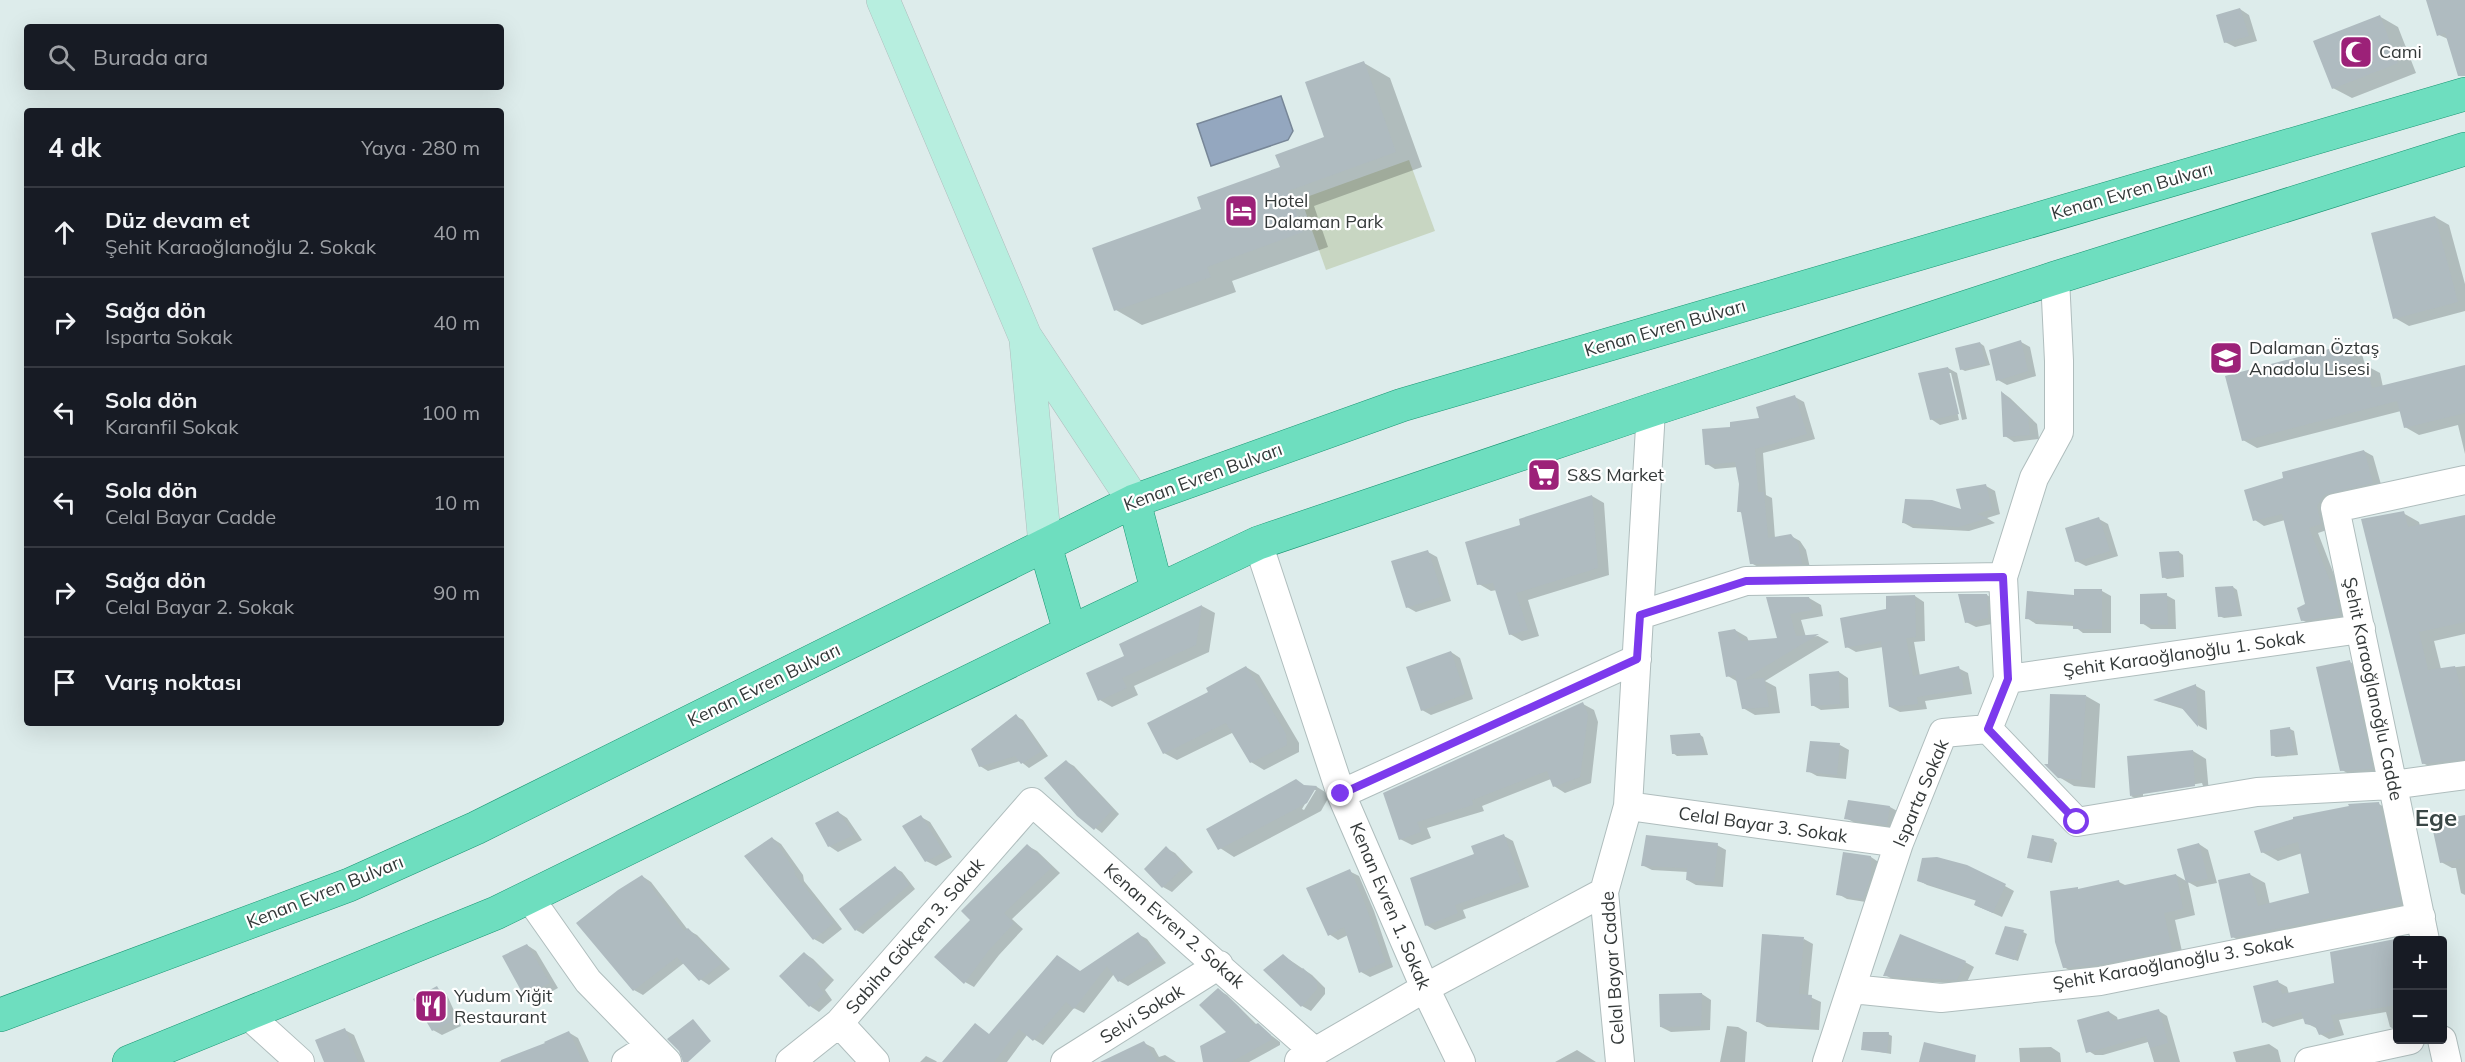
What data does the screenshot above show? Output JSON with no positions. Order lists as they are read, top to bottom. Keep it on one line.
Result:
{"streets":{"main road":["Kenan Evren Bulvarı"],"street":["Şehit Karaoğlanoğlu 1. Sokak","Şehit Karaoğlanoğlu Cadde","Isparta Sokak","Celal Bayar 3. Sokak","Kenan Evren 1. Sokak","Kenan Evren 2. Sokak","Sabiha Gökçen 3. Sokak","Şehit Karaoğlanoğlu 3. Sokak","Celal Bayar Cadde","Selvi Sokak"]},"crossings":[["Şehit Karaoğlanoğlu 1. Sokak","Şehit Karaoğlanoğlu Cadde"],["Şehit Karaoğlanoğlu Cadde","Şehit Karaoğlanoğlu 3. Sokak"],["Isparta Sokak","Celal Bayar 3. Sokak"],["Isparta Sokak","Şehit Karaoğlanoğlu 3. Sokak"],["Celal Bayar 3. Sokak","Celal Bayar Cadde"],["Kenan Evren 2. Sokak","Sabiha Gökçen 3. Sokak"],["Kenan Evren 2. Sokak","Selvi Sokak"]],"districts":["Ege"],"places":{"mosque":["Cami"],"hotel":["Hotel Dalaman Park"],"school or university":["Dalaman Öztaş Anadolu Lisesi"],"supermarket":["S&S Market"],"restaurant":["Yudum Yiğit Restaurant"]},"page":{"search":"Burada ara","heading":["4 dk","Yaya · 280 m"],"list":[["Düz devam et","Şehit Karaoğlanoğlu 2. Sokak","40 m"],["Sağa dön","Isparta Sokak","40 m"],["Sola dön","Karanfil Sokak","100 m"],["Sola dön","Celal Bayar Cadde","10 m"],["Sağa dön","Celal Bayar 2. Sokak","90 m"],"Varış noktası"],"map_buttons":["+","−"]}}
